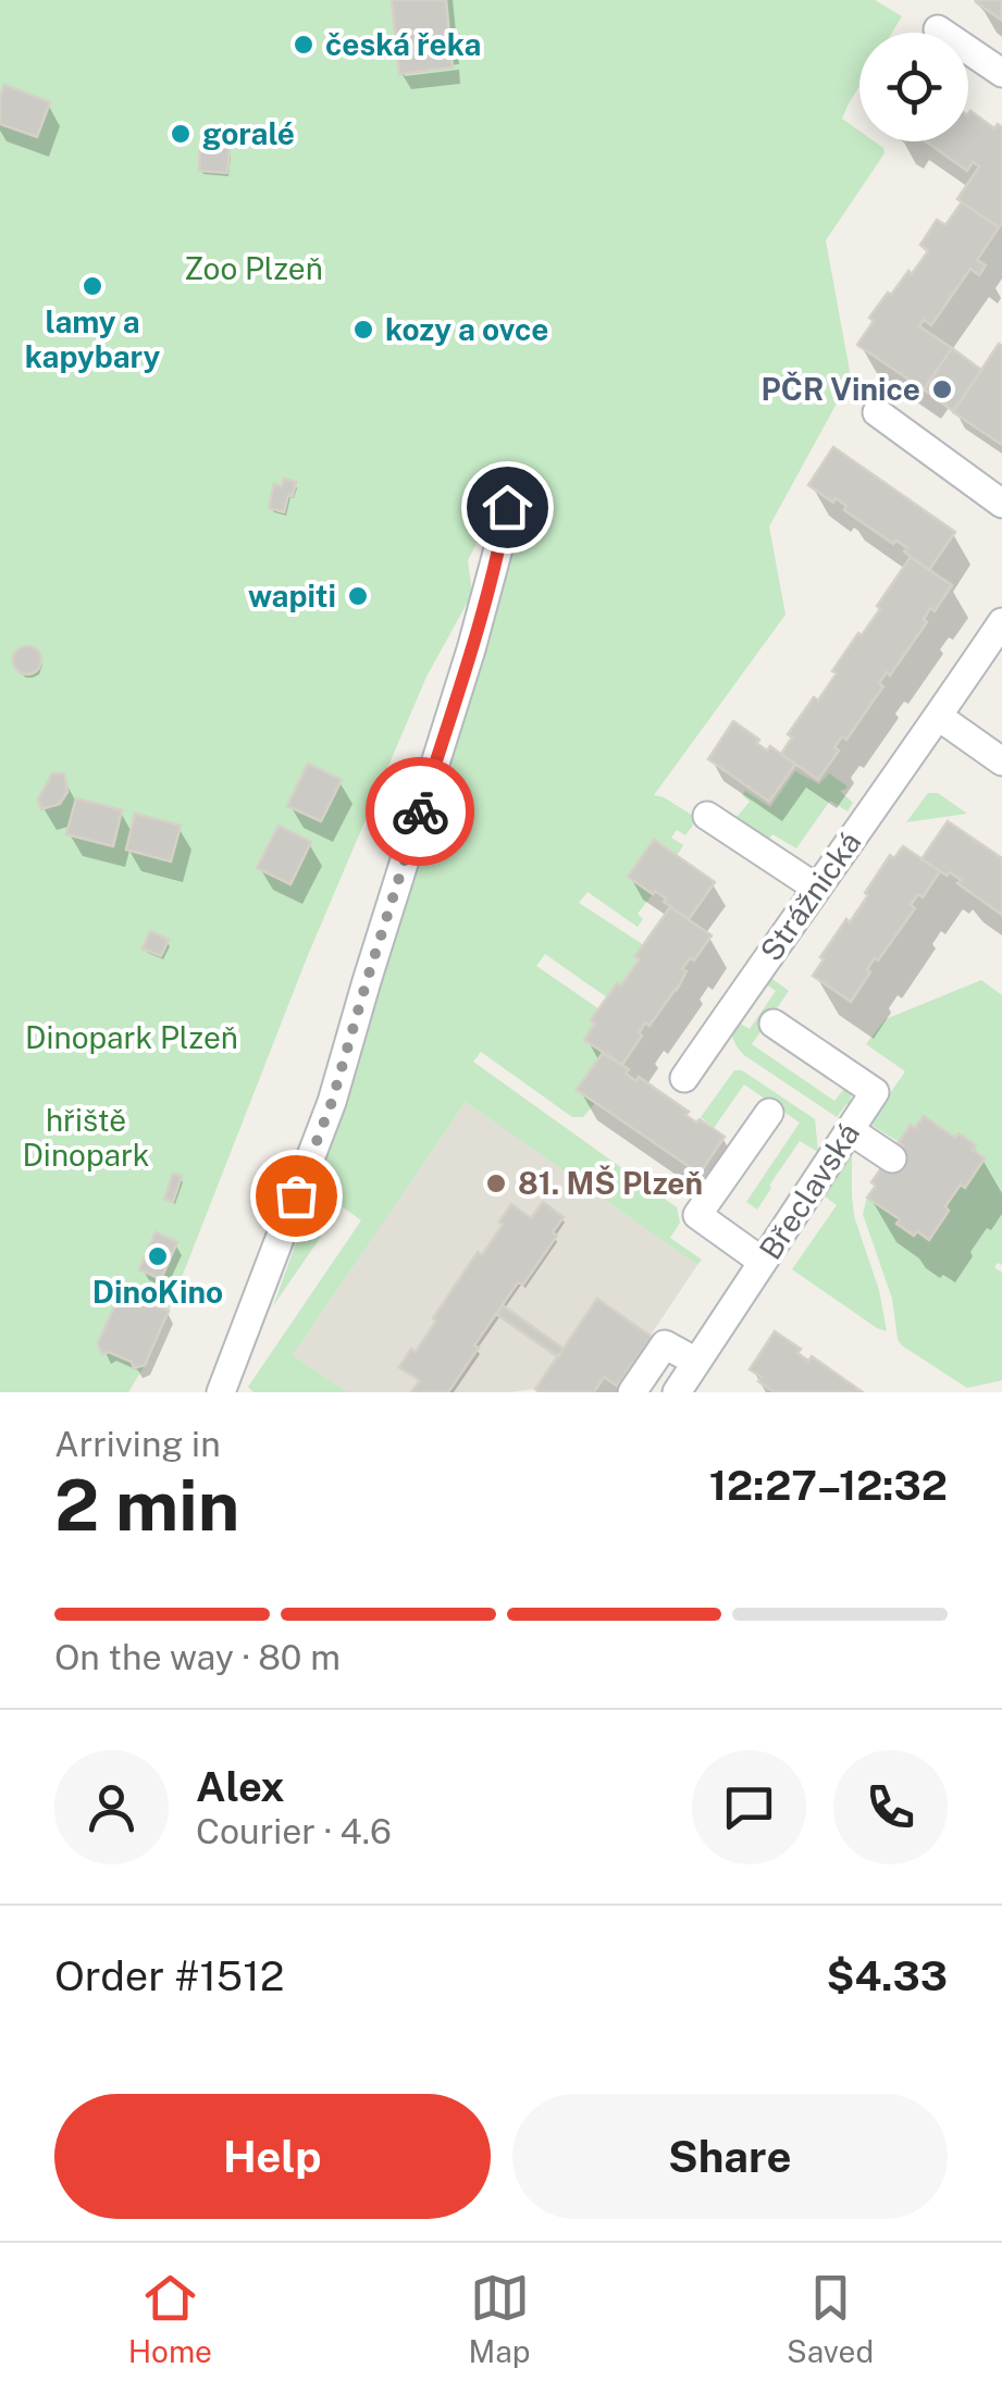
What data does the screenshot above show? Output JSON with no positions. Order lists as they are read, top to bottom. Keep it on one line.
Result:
{"streets":{"street":["Strážnická","Břeclavská"]},"parks":["Zoo Plzeň","Dinopark Plzeň","hřiště Dinopark"],"places":["česká řeka","goralé","lamy a kapybary","kozy a ovce","PČR Vinice","wapiti","81. MŠ Plzeň","DinoKino"],"page":{"heading":["2 min","Arriving in","12:27–12:32"],"panel":["Alex","Courier · 4.6","Order #1512","$4.33"],"bar":"On the way · 80 m","buttons":["Help","Share"],"tabs":["Home","Map","Saved"]}}
